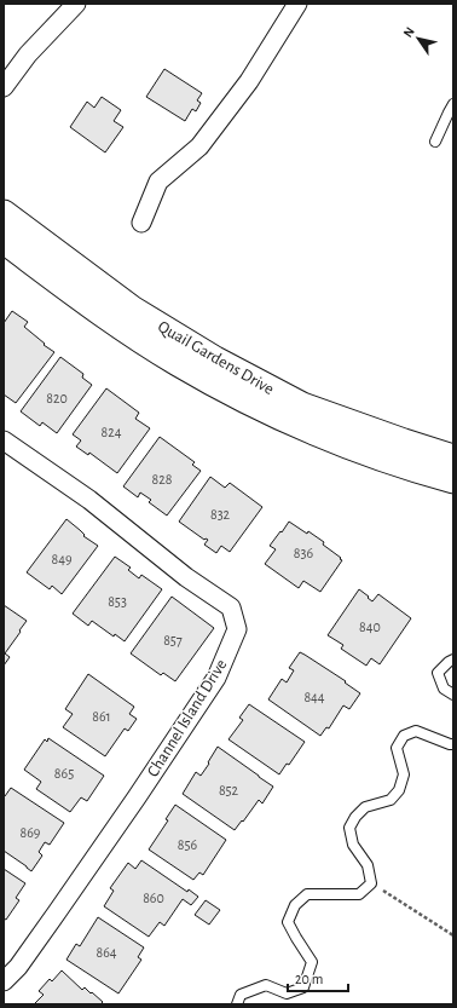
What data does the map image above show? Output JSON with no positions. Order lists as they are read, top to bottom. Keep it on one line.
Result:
{"streets":{"main road":["Quail Gardens Drive"],"street":["Channel Island Drive"]},"house_numbers":["820","824","828","832","836","849","853","840","857","844","861","865","852","869","856","860","864"],"scale_bar":"20 m","north":"top left"}
